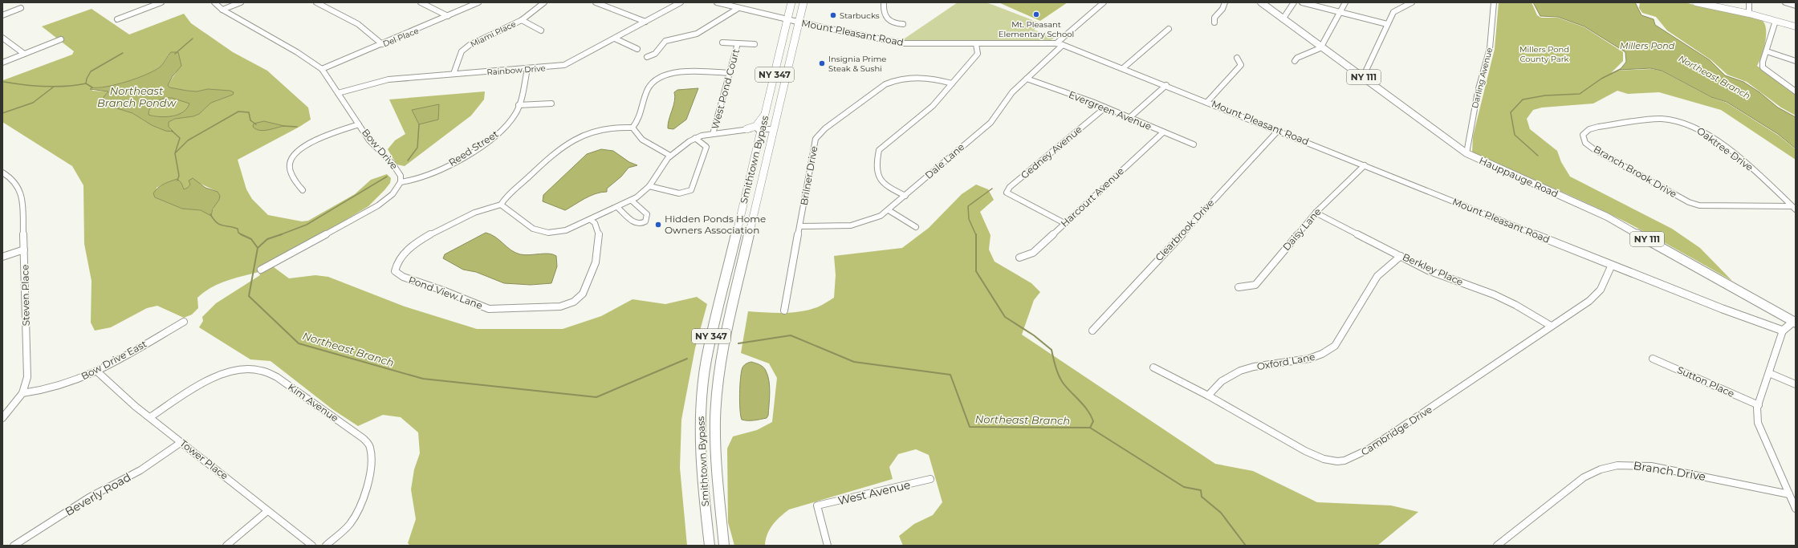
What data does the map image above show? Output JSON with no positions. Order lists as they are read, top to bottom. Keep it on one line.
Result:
{"streets":{"highway":["NY 347","Smithtown Bypass"],"main road":["NY 111","Hauppauge Road"],"street":["Mount Pleasant Road","Miami Place","Del Place","Rainbow Drive","Darling Avenue","West Pond Court","Evergreen Avenue","Reed Street","Bow Drive","Oaktree Drive","Gedney Avenue","Dale Lane","Branch Brook Drive","Brilner Drive","Harcourt Avenue","Daisy Lane","Clearbrook Drive","Berkley Place","Pond View Lane","Steven Place","Bow Drive East","Oxford Lane","Sutton Place","Kim Avenue","Cambridge Drive","Tower Place","Branch Drive","West Avenue","Beverly Road"]},"crossings":[["Mount Pleasant Road","Smithtown Bypass"],["Mount Pleasant Road","Dale Lane"],["Mount Pleasant Road","Daisy Lane"],["Mount Pleasant Road","Clearbrook Drive"],["Mount Pleasant Road","Cambridge Drive"],["Miami Place","Rainbow Drive"],["Del Place","Bow Drive"],["Rainbow Drive","Reed Street"],["Rainbow Drive","Bow Drive"],["Darling Avenue","Hauppauge Road"],["Evergreen Avenue","Gedney Avenue"],["Evergreen Avenue","Dale Lane"],["Evergreen Avenue","Harcourt Avenue"],["Reed Street","Bow Drive"],["Oaktree Drive","Branch Brook Drive"],["Gedney Avenue","Harcourt Avenue"],["Dale Lane","Brilner Drive"],["Daisy Lane","Berkley Place"],["Berkley Place","Oxford Lane"],["Berkley Place","Cambridge Drive"],["Steven Place","Bow Drive East"],["Bow Drive East","Tower Place"],["Oxford Lane","Cambridge Drive"],["Kim Avenue","Tower Place"],["Tower Place","Beverly Road"]],"water":["Millers Pond","Northeast Branch","Northeast Branch Pondw"],"parks":["Millers Pond County Park"],"places":["Mt. Pleasant Elementary School","Starbucks","Insignia Prime Steak & Sushi","Hidden Ponds Home Owners Association"]}
